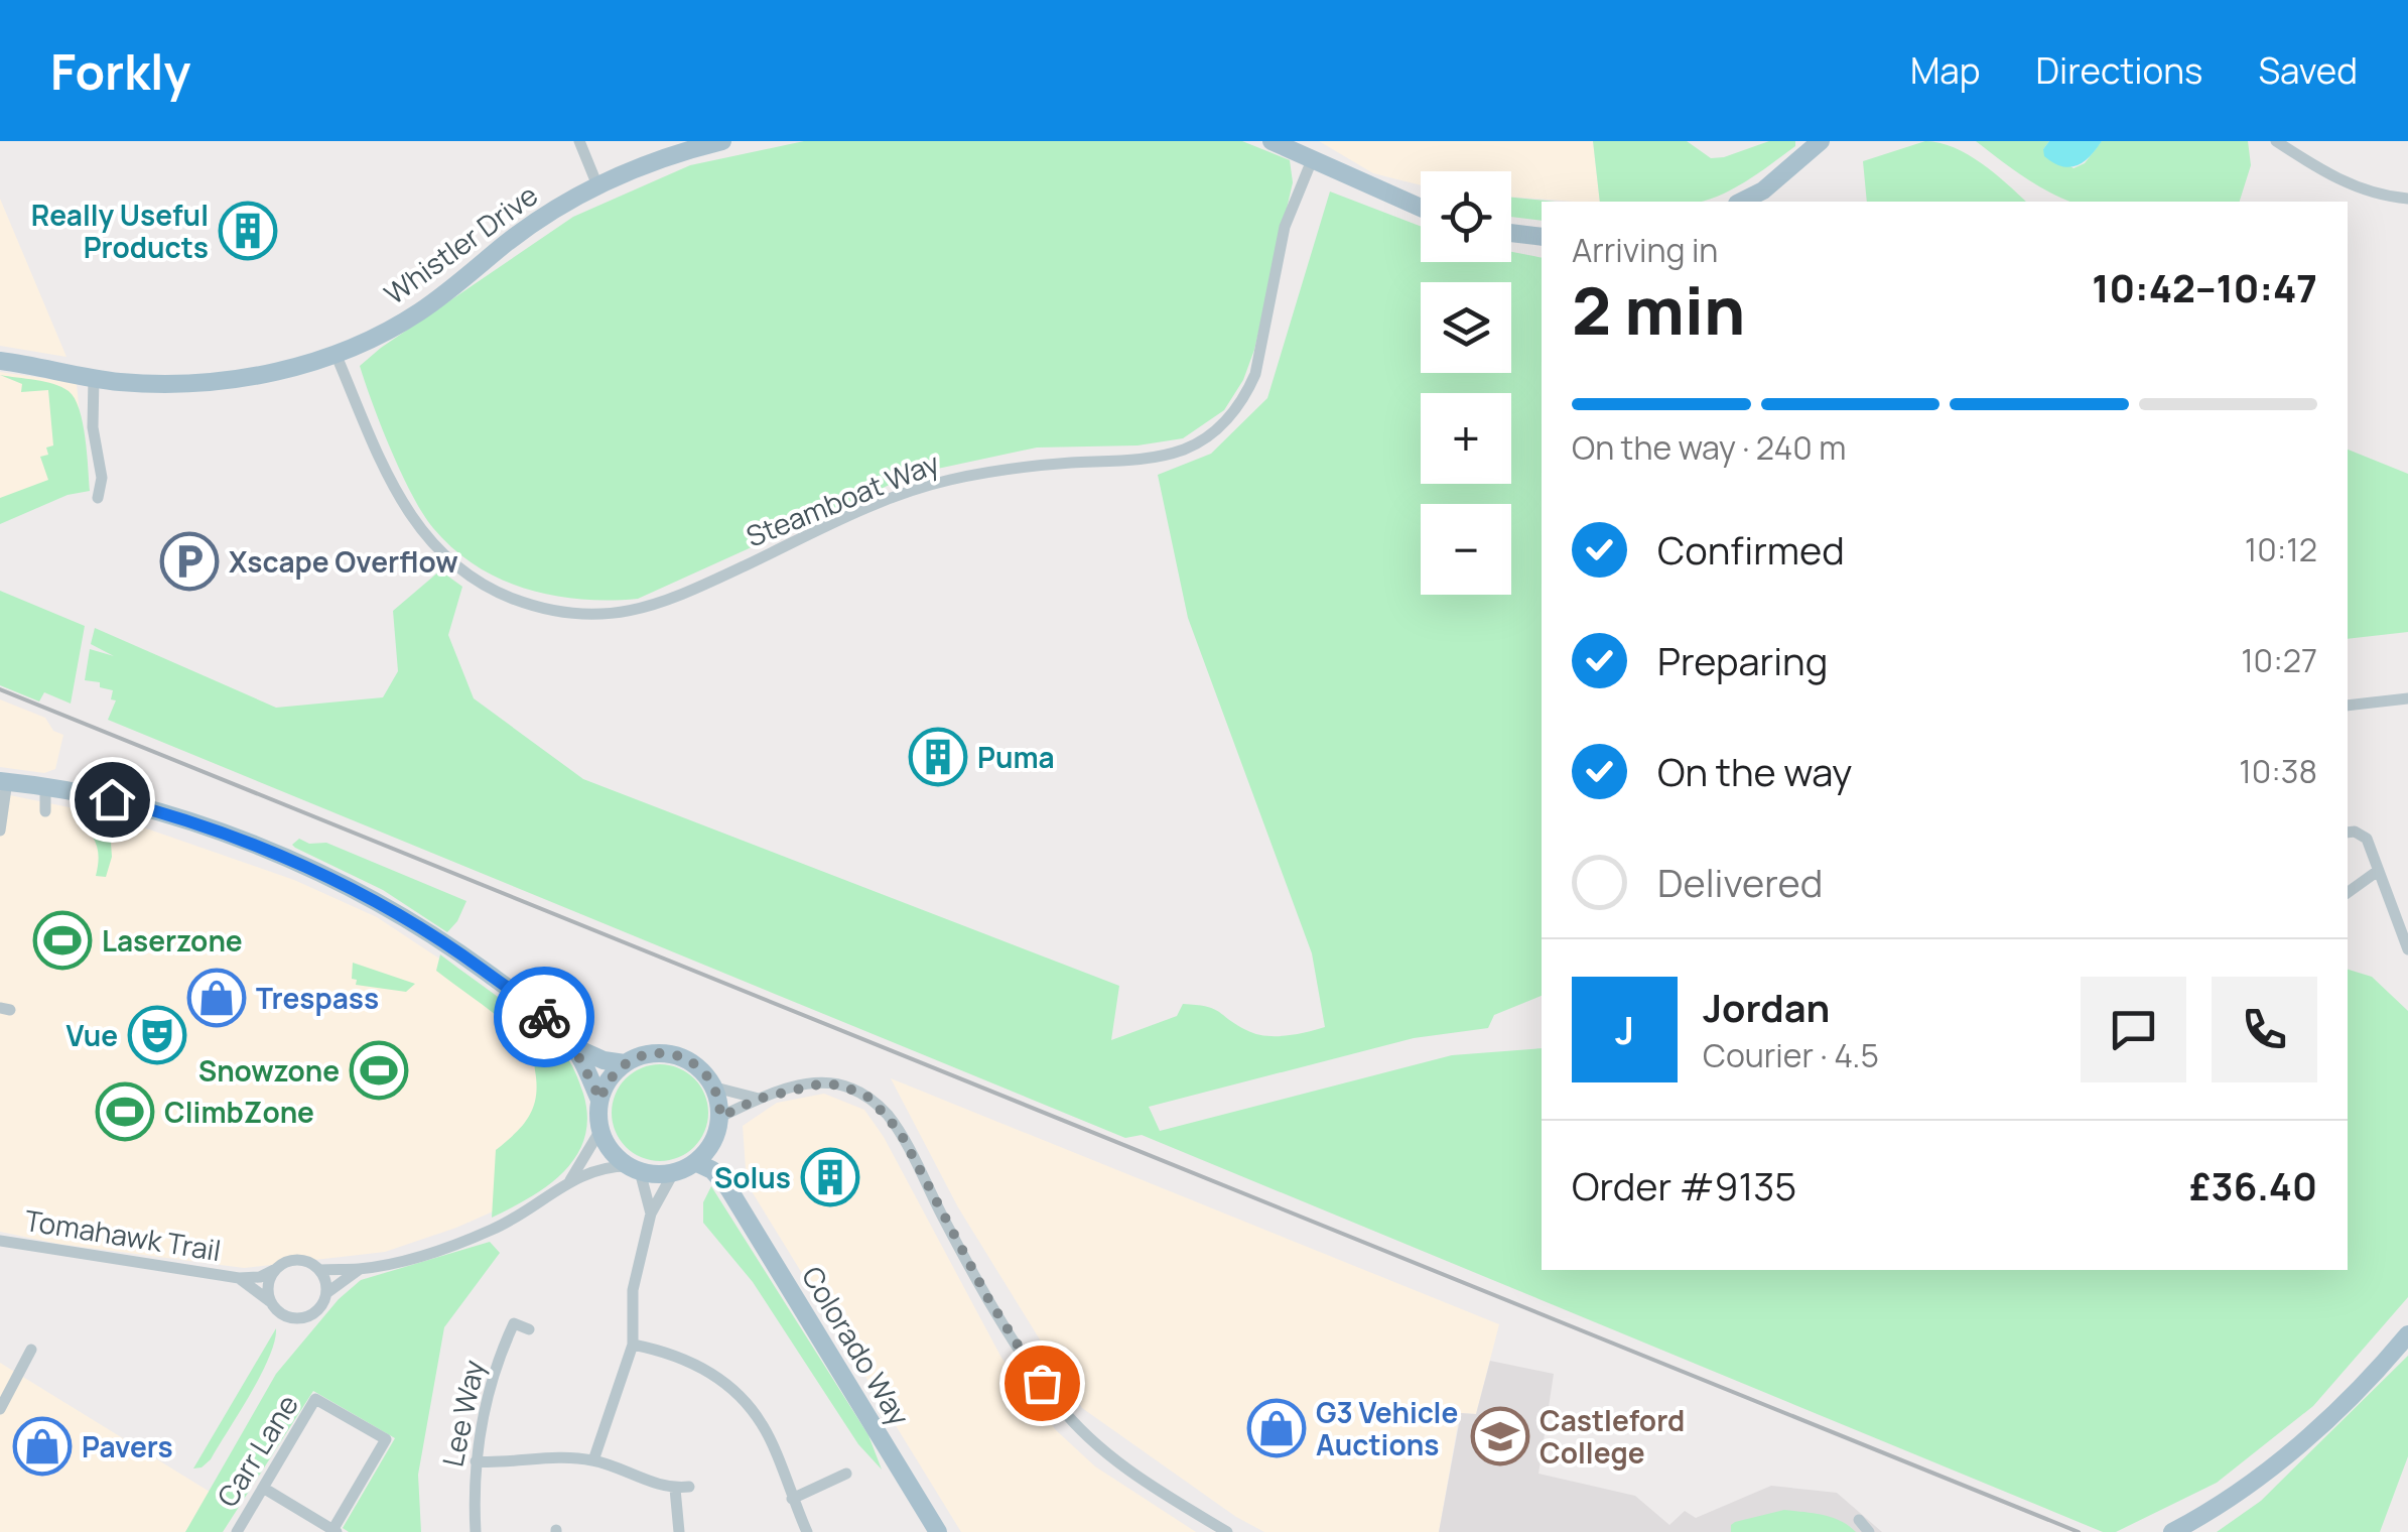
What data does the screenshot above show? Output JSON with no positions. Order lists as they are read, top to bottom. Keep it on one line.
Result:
{"streets":{"main road":["Whistler Drive","Colorado Way"],"street":["Steamboat Way","Tomahawk Trail","Lee Way","Carr Lane"]},"crossings":[["Whistler Drive","Steamboat Way"],["Tomahawk Trail","Colorado Way"]],"places":{"building":["Really Useful Products","Puma","Solus"],"parking":["Xscape Overflow"],"sports":["Laserzone","Snowzone","ClimbZone"],"shop":["Trespass","G3 Vehicle Auctions","Pavers"],"theatre":["Vue"],"school or university":["Castleford College"]},"page":{"header":"Forkly","nav":["Map","Directions","Saved"],"map_buttons":["+","−"],"heading":["2 min","Arriving in","10:42–10:47"],"panel":["Jordan","Courier · 4.5","Order #9135","£36.40"],"bar":"On the way · 240 m","list":[["Confirmed","10:12"],["Preparing","10:27"],["On the way","10:38"],"Delivered"],"round":"J"}}
